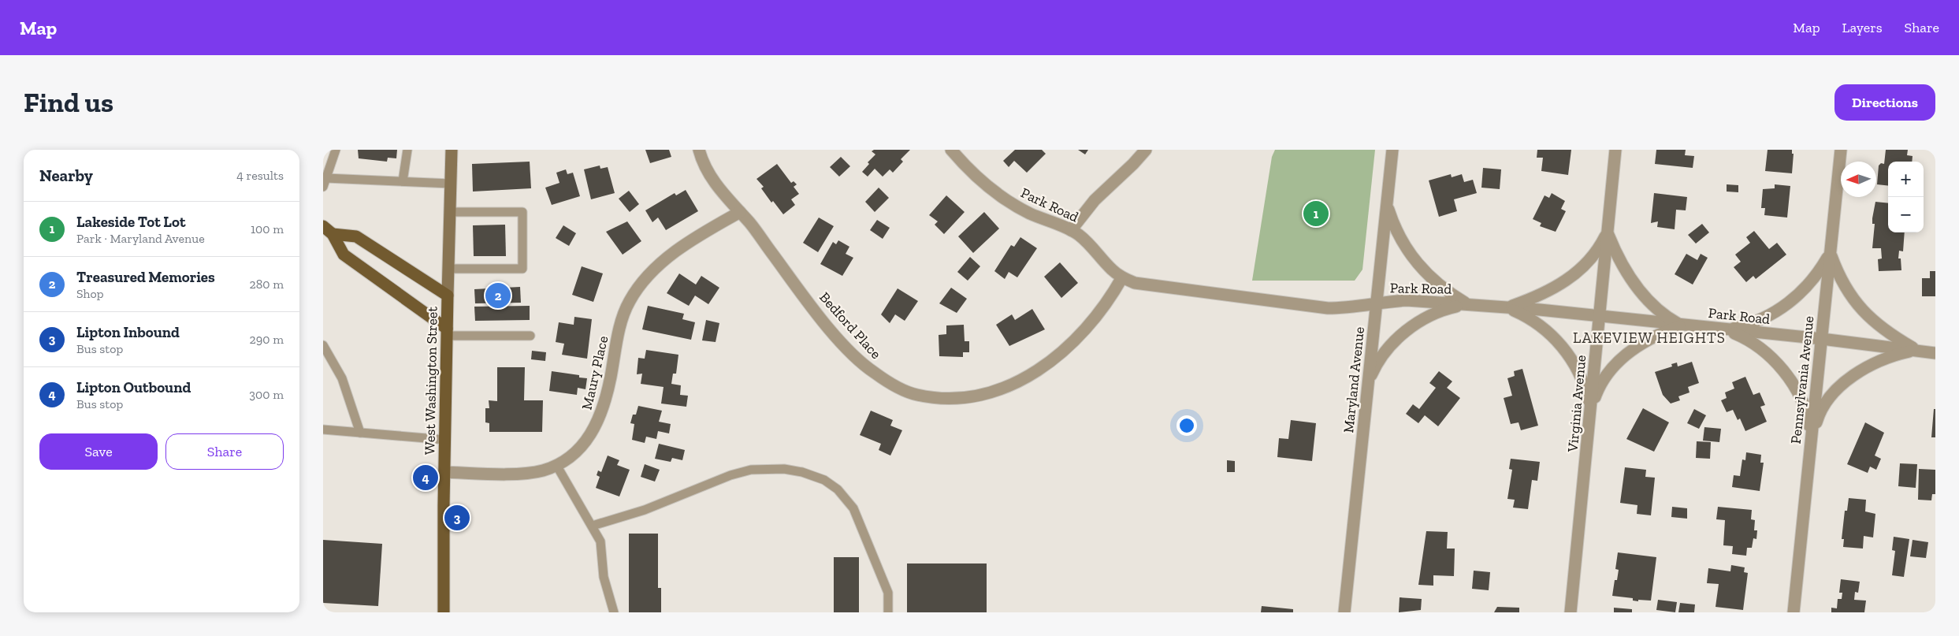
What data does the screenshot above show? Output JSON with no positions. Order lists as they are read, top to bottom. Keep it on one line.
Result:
{"streets":{"main road":["West Washington Street"],"street":["Park Road","Bedford Place","Maury Place","Maryland Avenue","Pennsylvania Avenue","Virginia Avenue"]},"crossings":[["Park Road","Bedford Place"],["Park Road","Maryland Avenue"],["Park Road","Pennsylvania Avenue"],["Park Road","Virginia Avenue"],["Bedford Place","Maury Place"],["Maury Place","West Washington Street"]],"districts":["LAKEVIEW HEIGHTS"],"north":"left","page":{"header":"Map","nav":["Map","Layers","Share"],"buttons":["Directions",["Save","Share"]],"title":"Find us","heading":["Nearby","4 results"],"map_buttons":["+","−"],"pins":["1","2","4","3"],"list":[{"mark":"1","name":"Lakeside Tot Lot","note":"Park · Maryland Avenue","value":"100 m"},{"mark":"2","name":"Treasured Memories","note":"Shop","value":"280 m"},{"mark":"3","name":"Lipton Inbound","note":"Bus stop","value":"290 m"},{"mark":"4","name":"Lipton Outbound","note":"Bus stop","value":"300 m"}]}}
